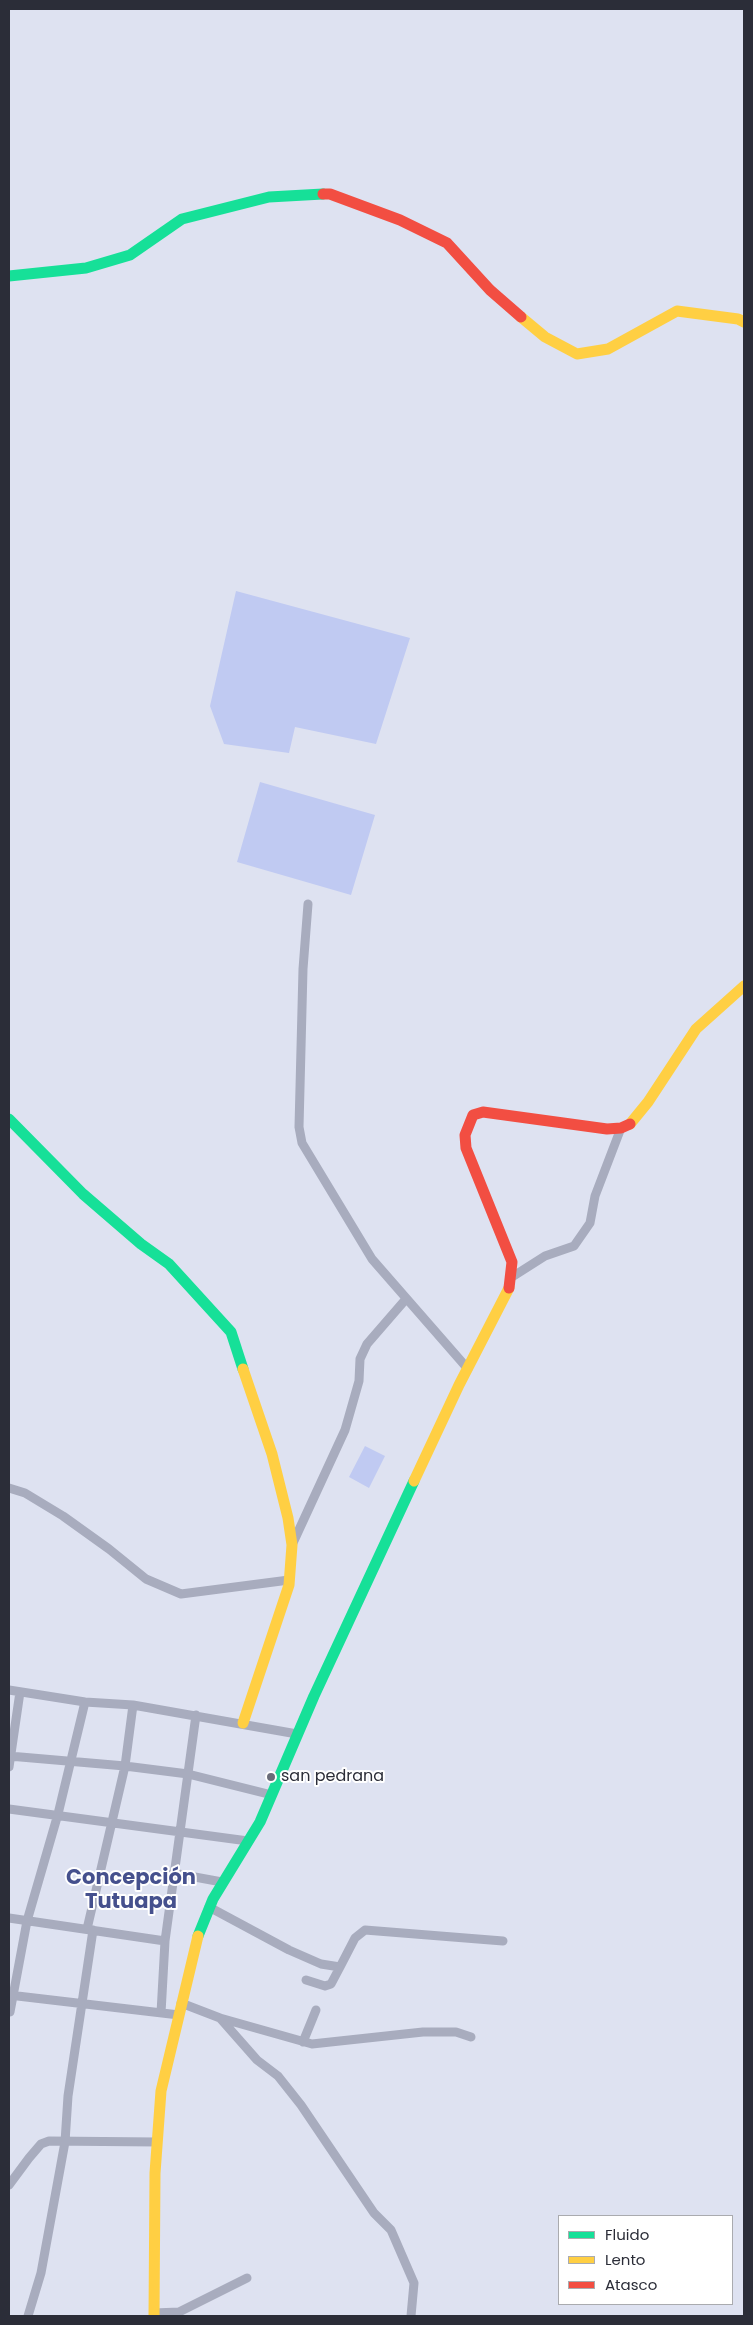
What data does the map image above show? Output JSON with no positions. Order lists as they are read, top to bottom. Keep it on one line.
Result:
{"districts":["Concepción Tutuapa"],"places":["san pedrana"],"legend":["Fluido","Lento","Atasco"]}
